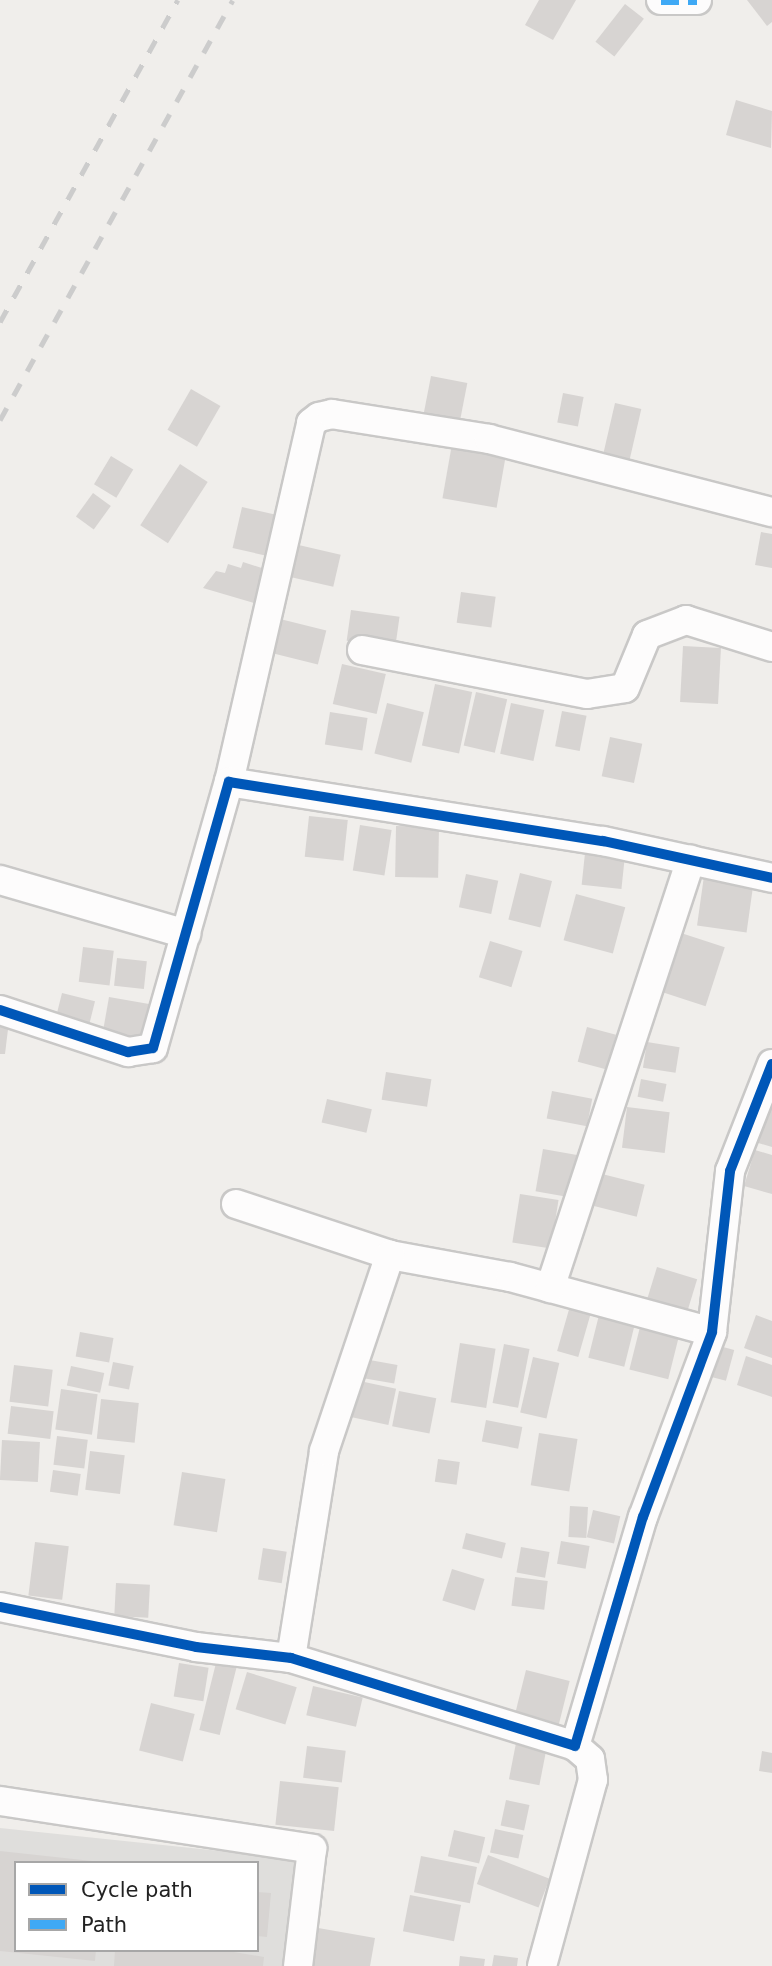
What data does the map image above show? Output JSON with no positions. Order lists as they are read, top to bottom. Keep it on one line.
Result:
{"legend":["Cycle path","Path"]}
